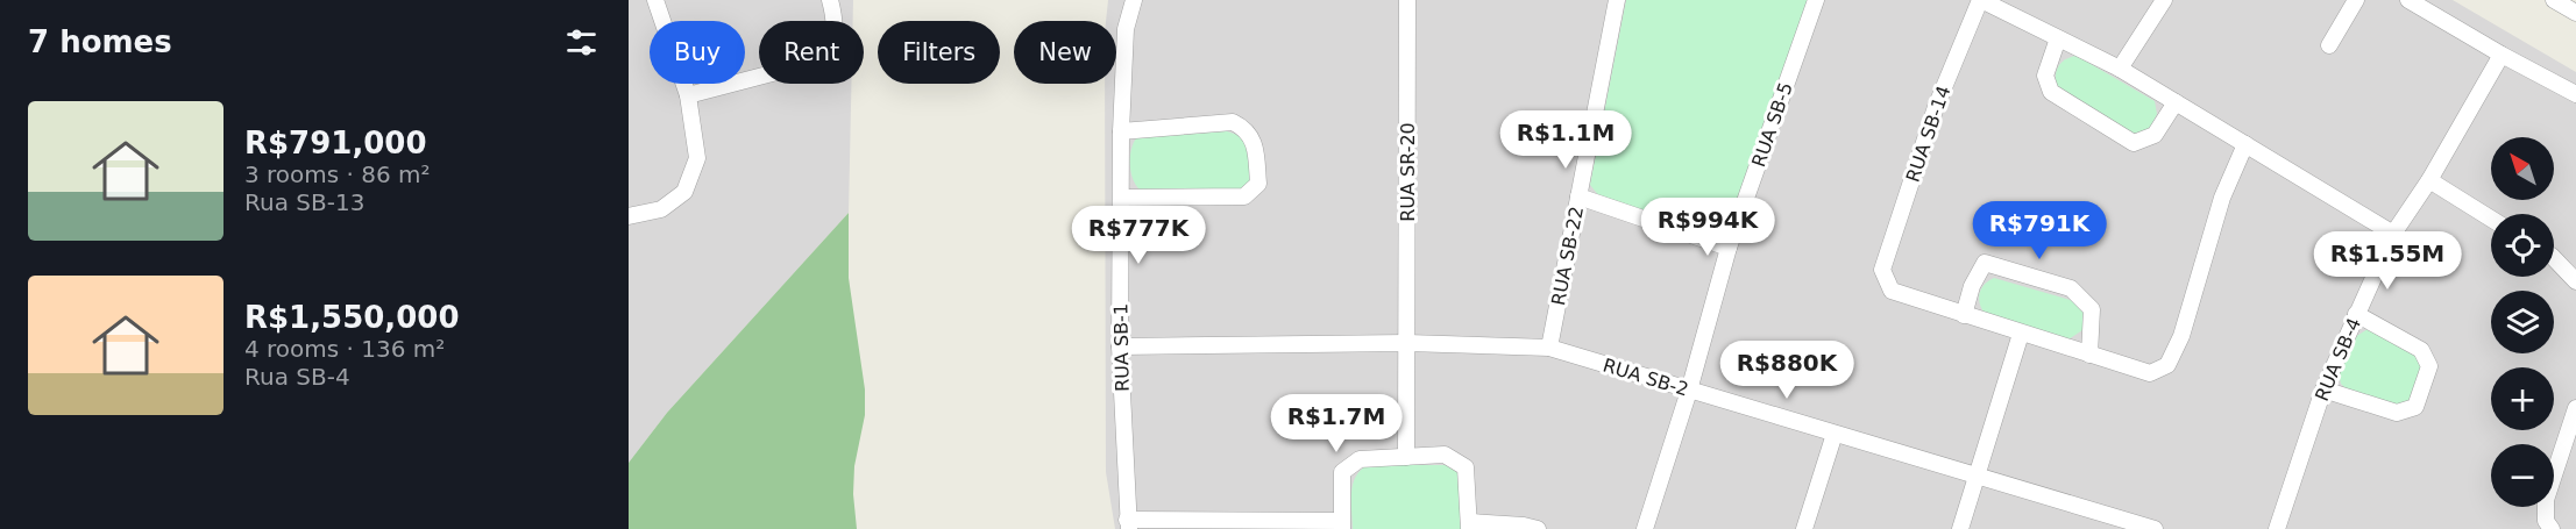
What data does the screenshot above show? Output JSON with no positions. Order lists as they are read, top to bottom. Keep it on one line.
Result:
{"streets":{"street":["RUA SB-5","RUA SB-14","RUA SR-20","RUA SB-22","RUA SB-1","RUA SB-4","RUA SB-2"]},"crossings":[["RUA SB-5","RUA SB-2"],["RUA SR-20","RUA SB-2"],["RUA SB-22","RUA SB-2"],["RUA SB-1","RUA SB-2"]],"north":"top left","page":{"heading":"7 homes","chip":["Buy","Rent","Filters","New"],"list":[{"name":"R$791,000","note":"3 rooms · 86 m² · Rua SB-13"},{"name":"R$1,550,000","note":"4 rooms · 136 m² · Rua SB-4"}],"price":["R$1.1M","R$994K","R$791K","R$777K","R$1.55M","R$880K","R$1.7M"],"map_buttons":["+","−"]}}
